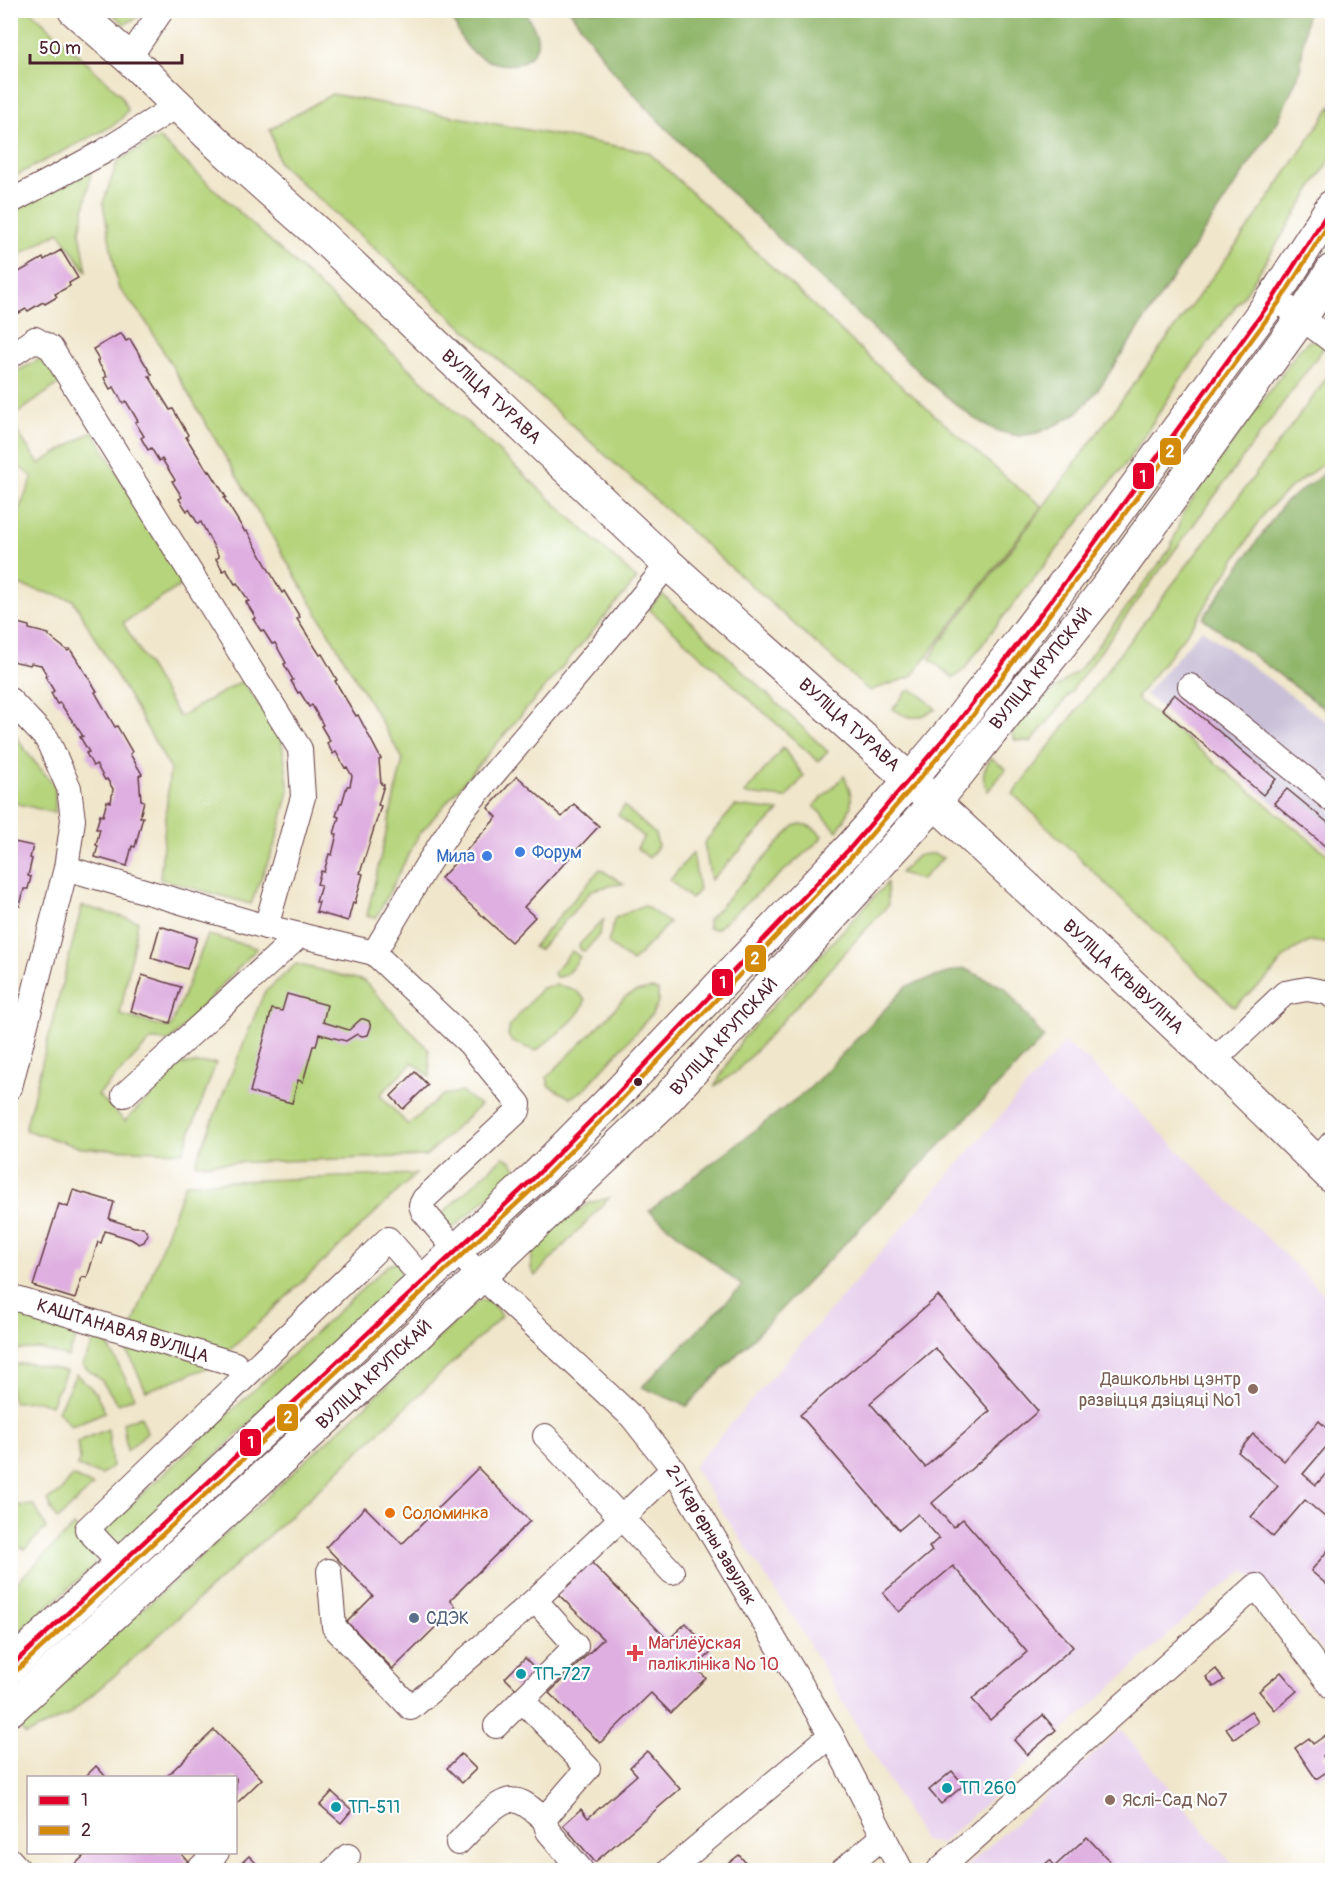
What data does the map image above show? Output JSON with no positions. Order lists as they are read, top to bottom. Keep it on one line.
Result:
{"streets":{"main road":["ВУЛІЦА ТУРАВА","ВУЛІЦА КРУПСКАЙ","ВУЛІЦА КРЫВУЛІНА"],"street":["КАШТАНАВАЯ ВУЛІЦА","2-і Карʼерны завулак"]},"crossings":[["ВУЛІЦА ТУРАВА","ВУЛІЦА КРУПСКАЙ"],["ВУЛІЦА ТУРАВА","ВУЛІЦА КРЫВУЛІНА"],["ВУЛІЦА КРУПСКАЙ","ВУЛІЦА КРЫВУЛІНА"],["ВУЛІЦА КРУПСКАЙ","2-і Карʼерны завулак"]],"places":{"other":["Форум","Мила","Дашкольны цэнтр развіцця дзіцяці №1","Соломинка","СДЭК","ТП-727","ТП 260","Яслі-Сад №7","ТП-511"],"health":["Магілёўская паліклініка № 10"]},"lines":["transit line 1","transit line 2"],"legend":["1","2"],"scale_bar":"50 m"}
